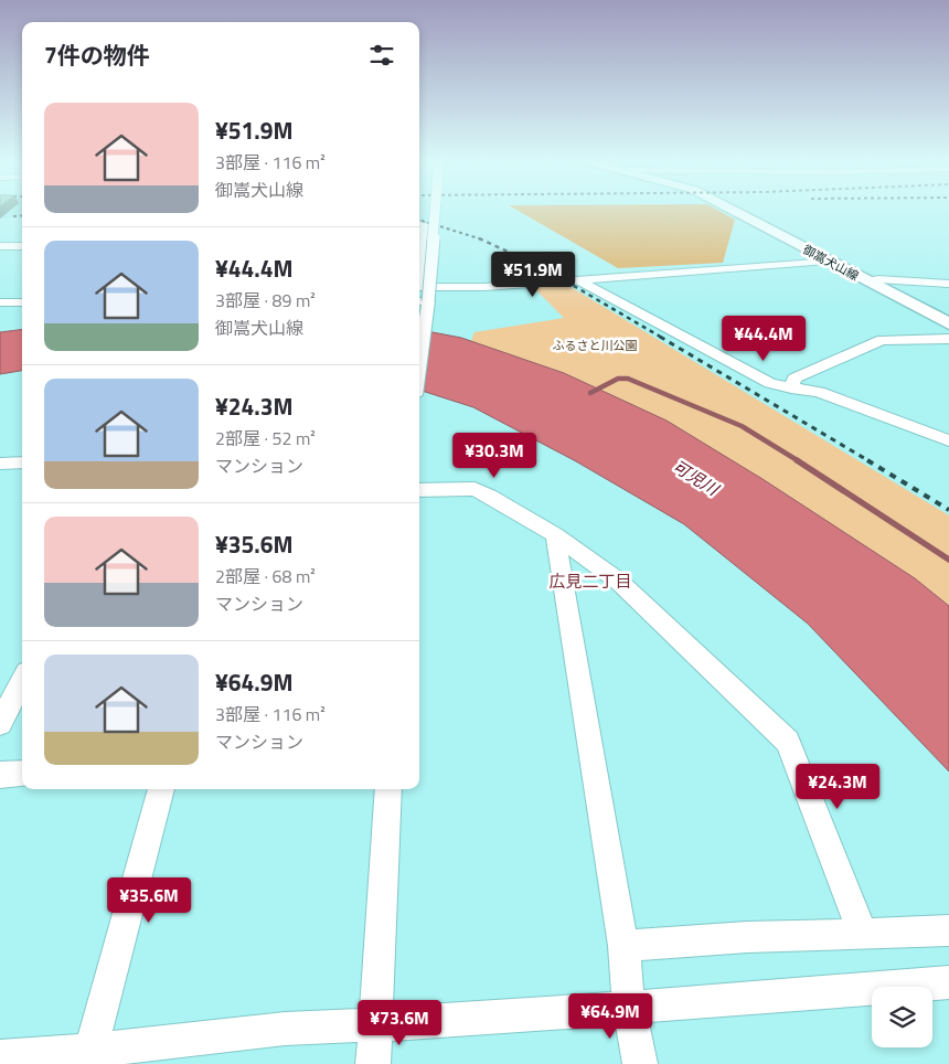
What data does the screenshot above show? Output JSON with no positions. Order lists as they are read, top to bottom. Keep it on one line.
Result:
{"streets":{"main road":["御嵩犬山線"]},"districts":["広見二丁目"],"water":["可児川"],"parks":["ふるさと川公園"],"page":{"heading":"7件の物件","list":[{"name":"¥51.9M","note":"3部屋 · 116 m² · 御嵩犬山線"},{"name":"¥44.4M","note":"3部屋 · 89 m² · 御嵩犬山線"},{"name":"¥24.3M","note":"2部屋 · 52 m² · マンション"},{"name":"¥35.6M","note":"2部屋 · 68 m² · マンション"},{"name":"¥64.9M","note":"3部屋 · 116 m² · マンション"}],"price":["¥51.9M","¥44.4M","¥30.3M","¥24.3M","¥35.6M","¥64.9M","¥73.6M"]}}
